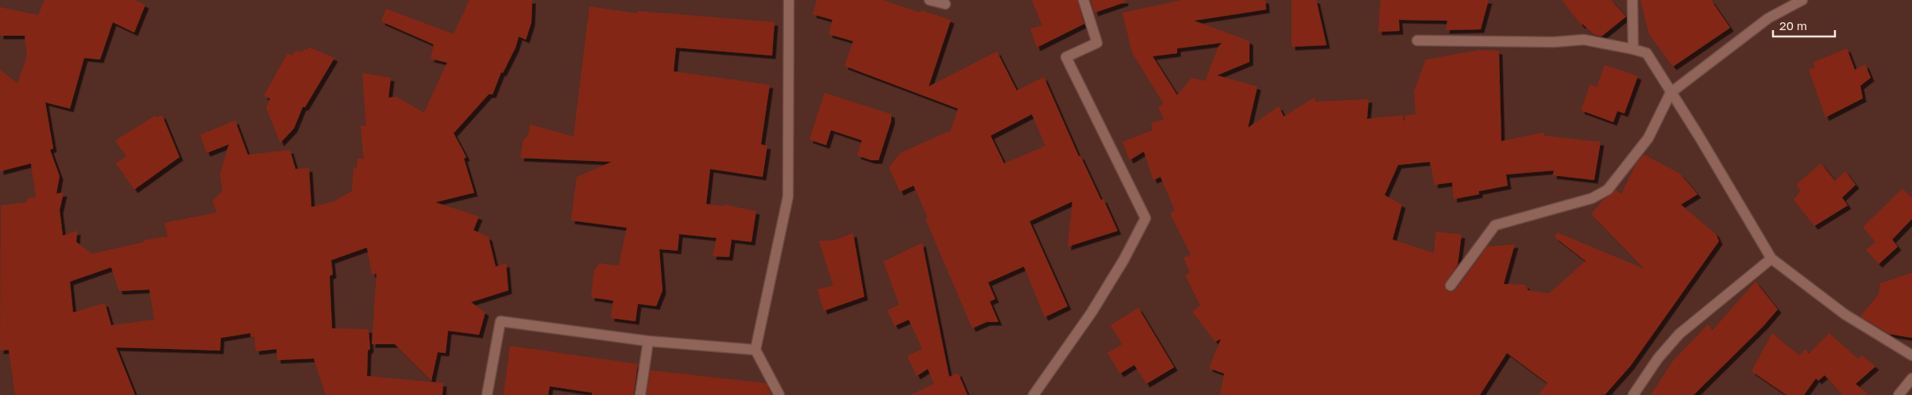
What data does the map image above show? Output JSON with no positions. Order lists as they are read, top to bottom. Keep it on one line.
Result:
{"scale_bar":"20 m"}
